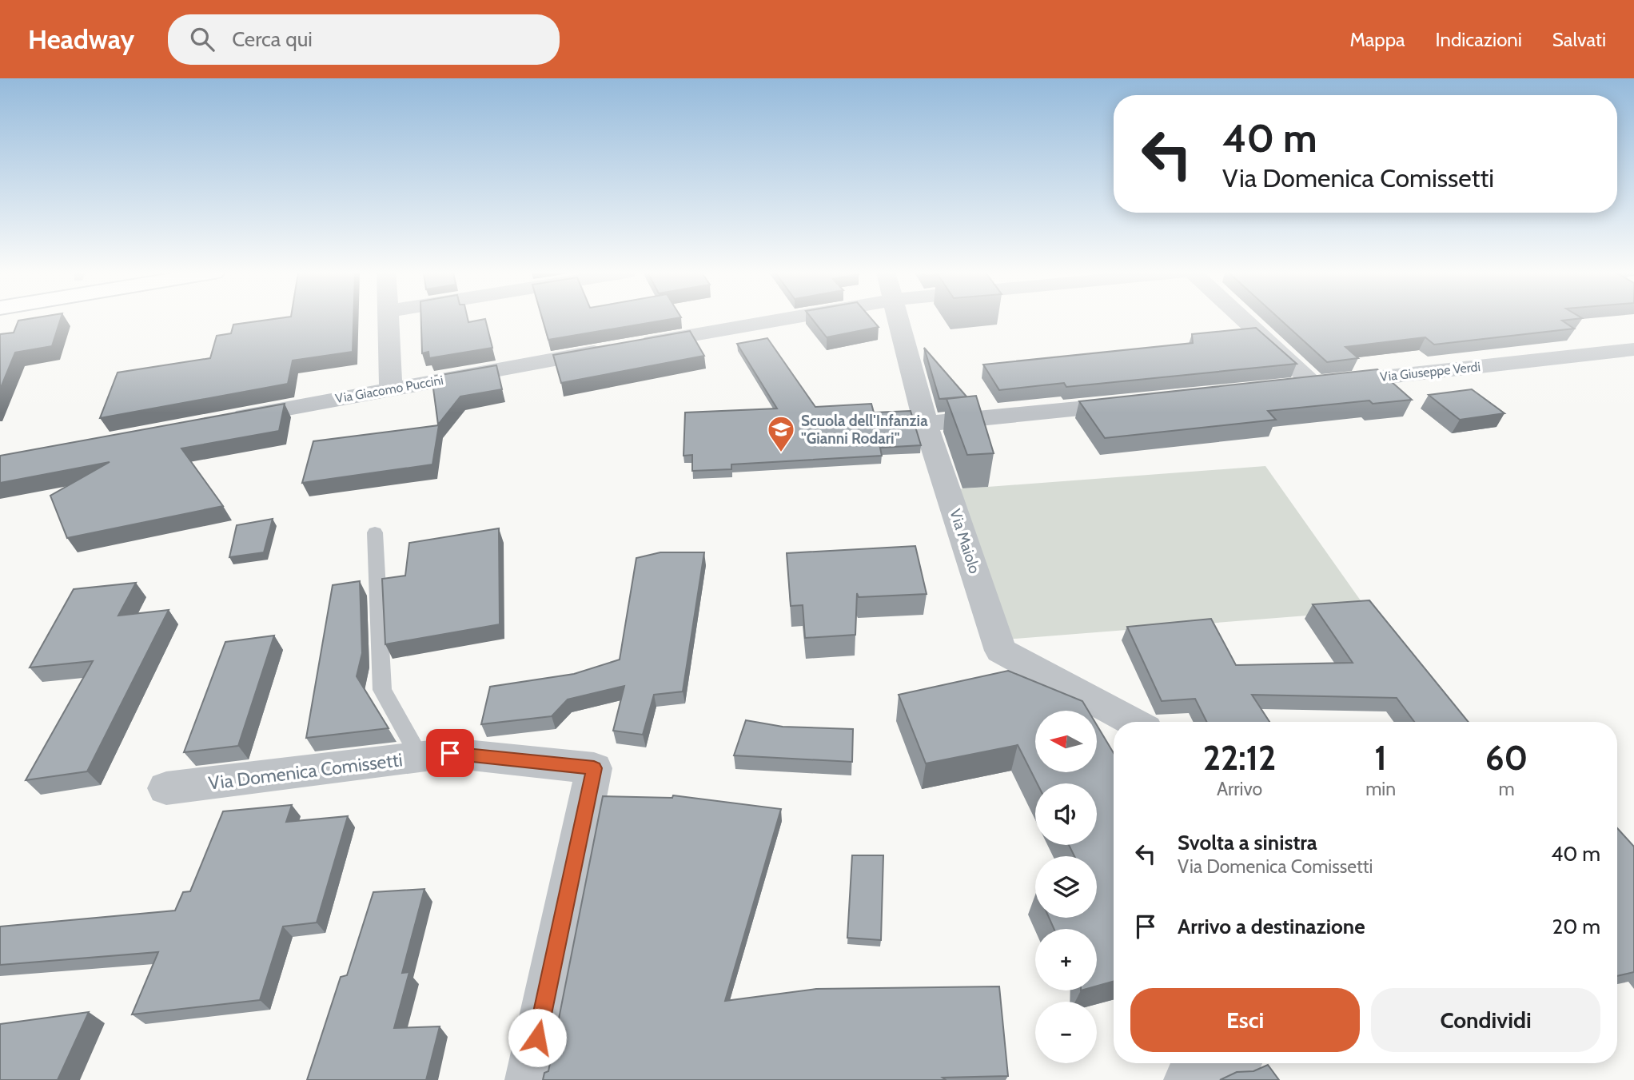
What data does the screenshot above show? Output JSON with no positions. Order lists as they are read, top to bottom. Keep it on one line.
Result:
{"streets":{"street":["Via Giuseppe Verdi","Via Giacomo Puccini","Via Maiolo","Via Domenica Comissetti"]},"places":{"school or university":["Scuola dell'Infanzia \"Gianni Rodari\""]},"north":"left","page":{"header":"Headway","search":"Cerca qui","nav":["Mappa","Indicazioni","Salvati"],"turn":["40 m","Via Domenica Comissetti"],"map_buttons":["+","−"],"eta":["22:12","Arrivo","1","min","60","m"],"list":[{"name":"Svolta a sinistra","note":"Via Domenica Comissetti","value":"40 m"},{"name":"Arrivo a destinazione","value":"20 m"}],"buttons":["Esci","Condividi"]}}
